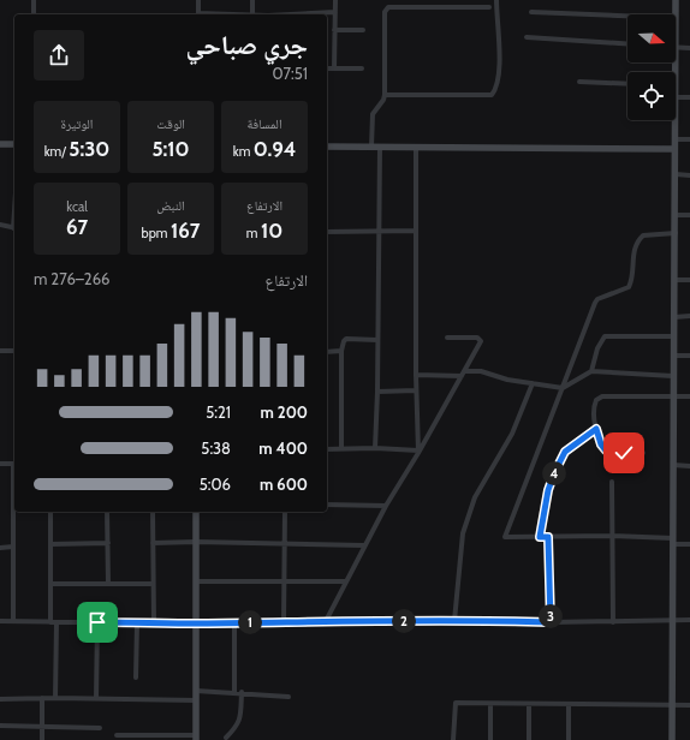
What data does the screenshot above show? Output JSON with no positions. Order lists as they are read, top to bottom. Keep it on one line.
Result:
{"north":"right","page":{"heading":["جري صباحي","07:51"],"stats":[["المسافة","0.94 km"],["الوقت","5:10"],["الوتيرة","5:30 /km"],["الارتفاع","10 m"],["النبض","167 bpm"],["kcal","67"]],"chart":["الارتفاع","266–276 m"],"list":[{"name":"200 m","note":"5:21"},{"name":"400 m","note":"5:38"},{"name":"600 m","note":"5:06"}],"pins":["4","3","2","1"]}}
